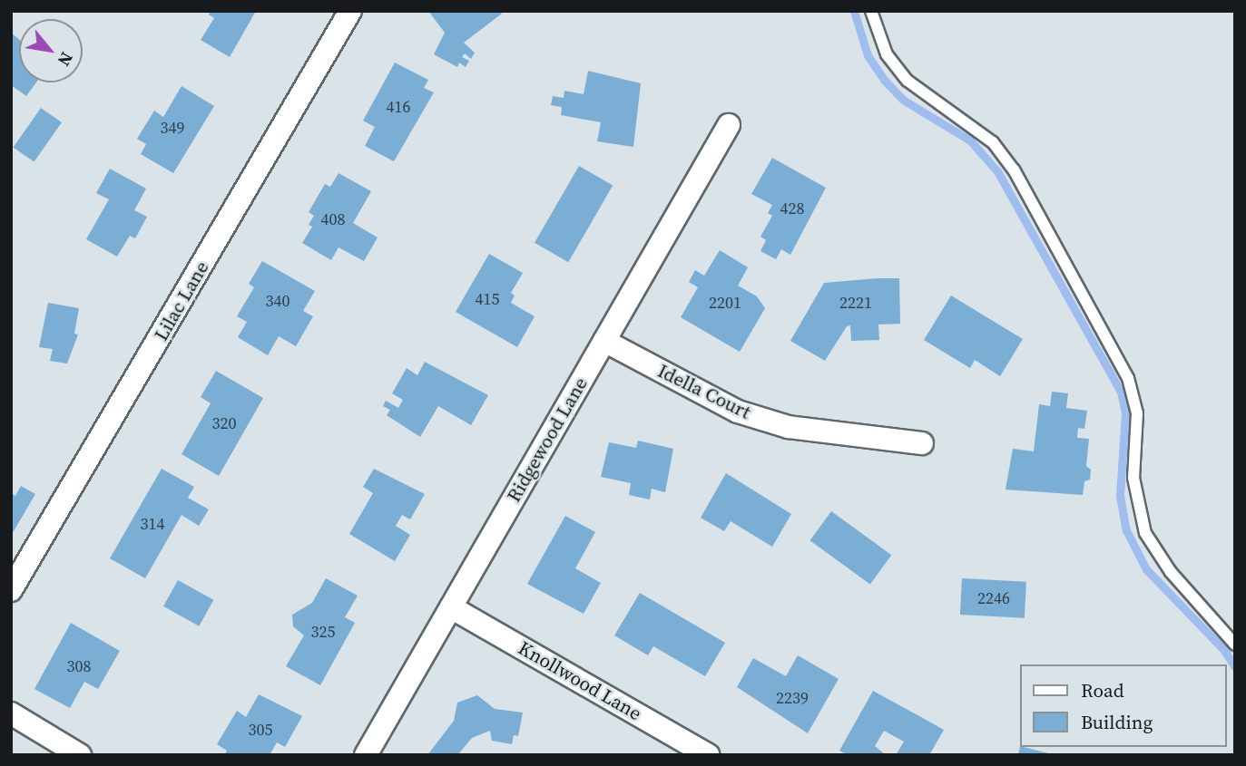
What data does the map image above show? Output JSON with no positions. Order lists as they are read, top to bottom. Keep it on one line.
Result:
{"streets":{"street":["Lilac Lane","Idella Court","Ridgewood Lane","Knollwood Lane"]},"crossings":[["Idella Court","Ridgewood Lane"],["Ridgewood Lane","Knollwood Lane"]],"house_numbers":["416","349","428","408","415","340","2201","2221","320","314","2246","325","308","2239","305"],"legend":["Road","Building"],"north":"bottom right"}
